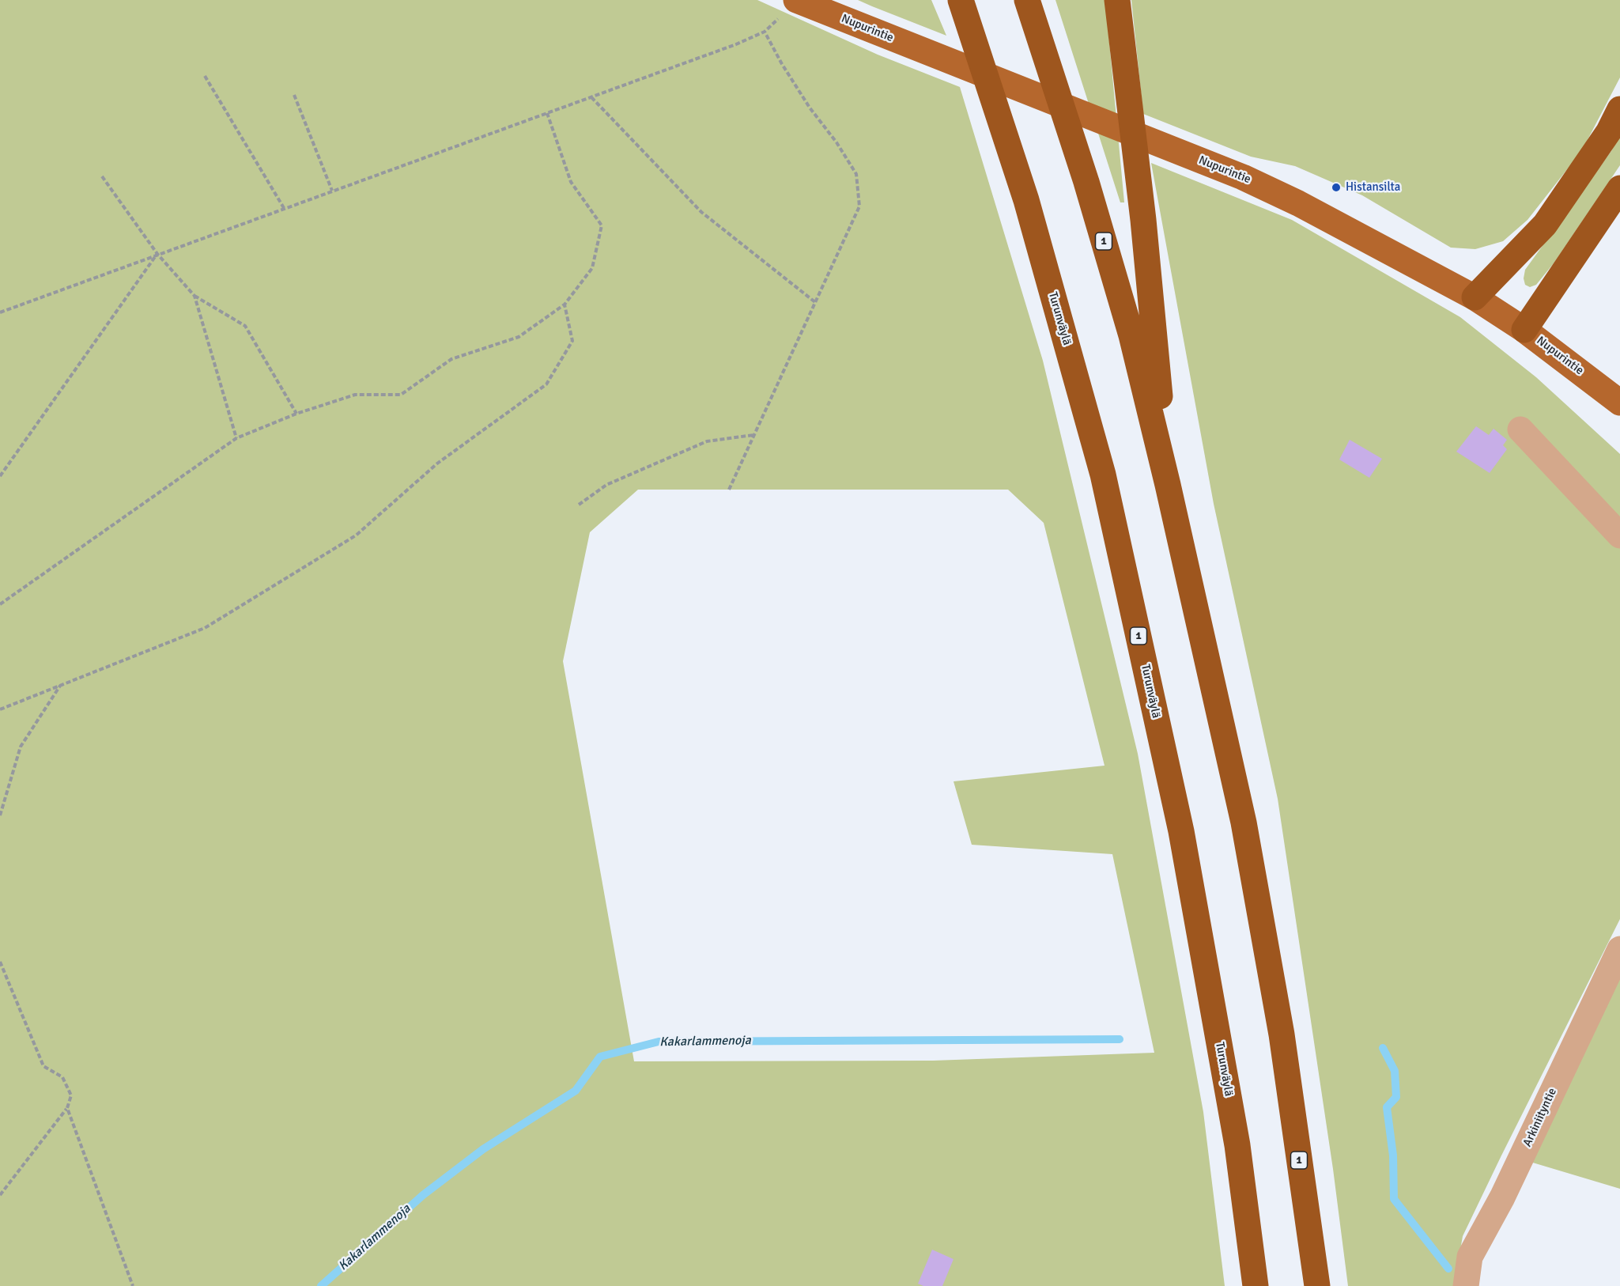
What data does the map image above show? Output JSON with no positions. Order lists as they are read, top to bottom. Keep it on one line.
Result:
{"streets":{"highway":["1","Turunväylä"],"main road":["Nupurintie"],"street":["Arkiniityntie"]},"water":["Kakarlammenoja"],"places":["Histansilta"]}
